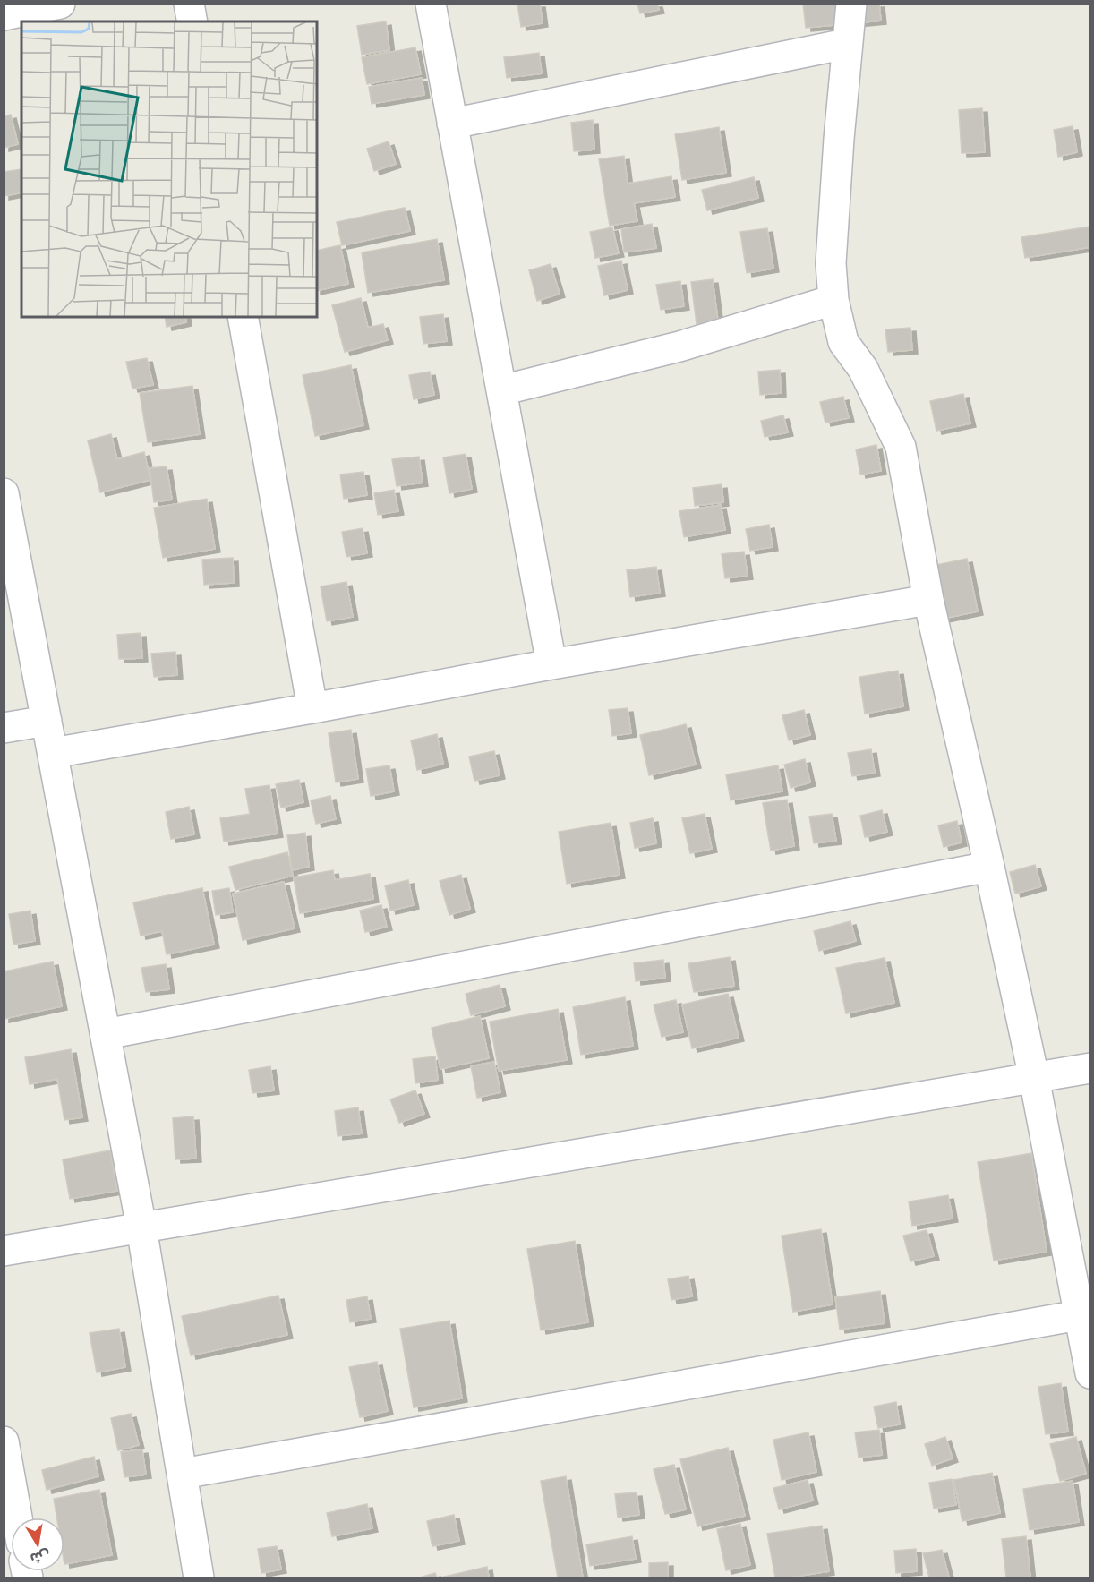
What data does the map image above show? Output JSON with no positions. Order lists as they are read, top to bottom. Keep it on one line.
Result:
{"north":"bottom"}
